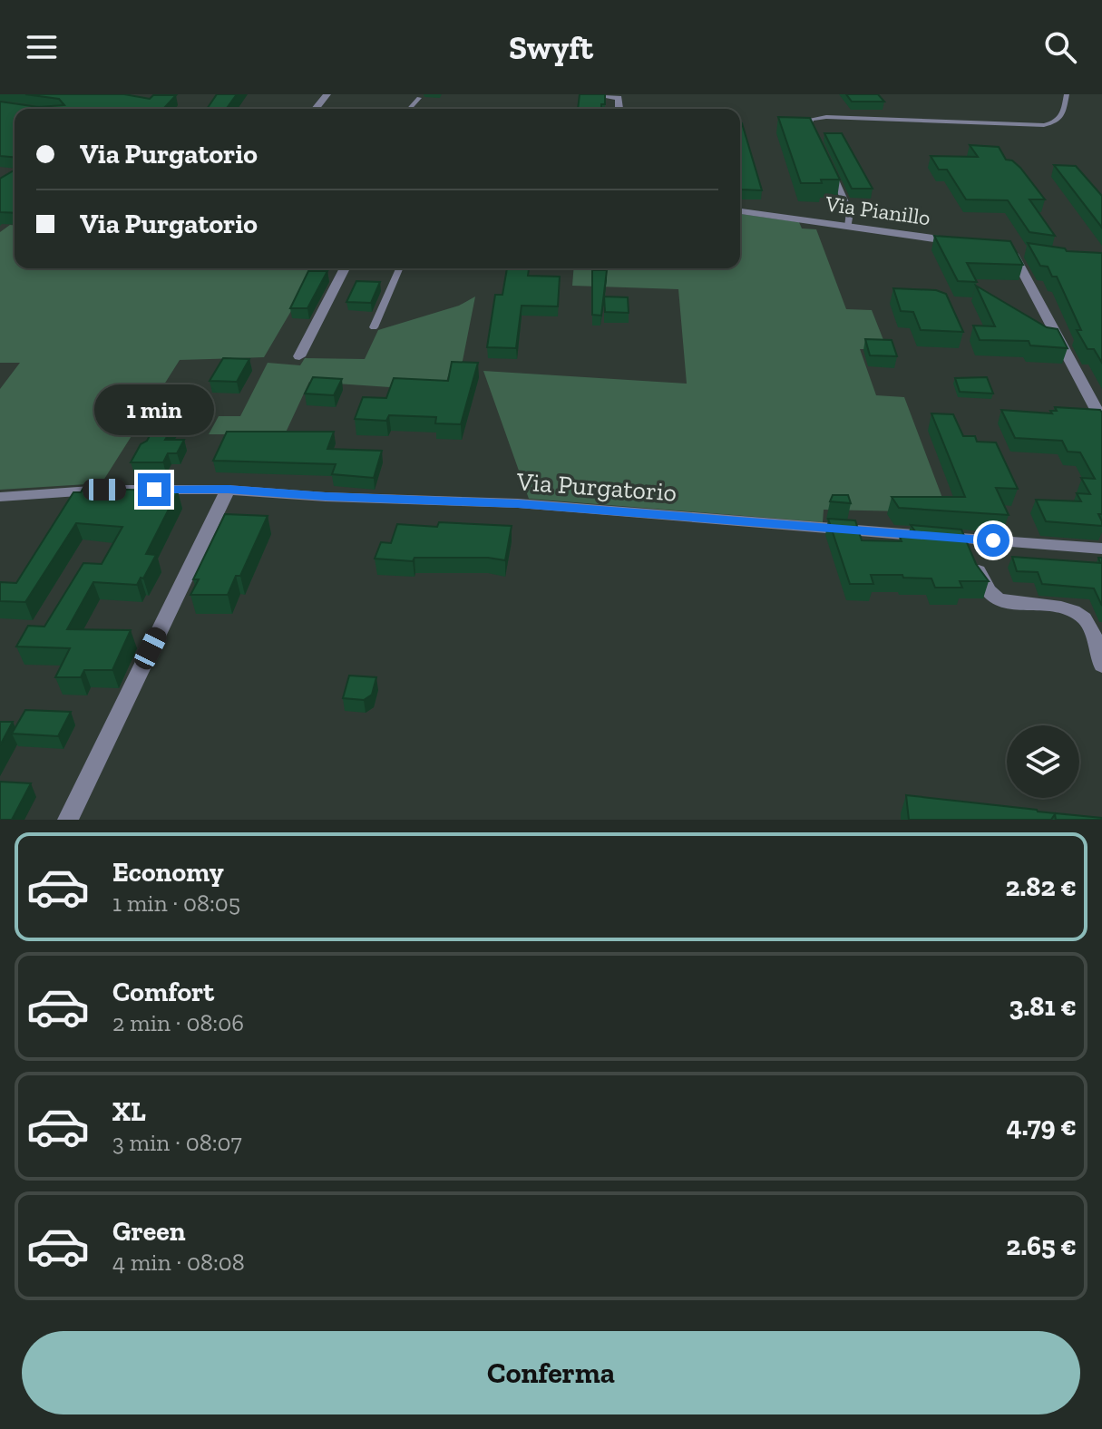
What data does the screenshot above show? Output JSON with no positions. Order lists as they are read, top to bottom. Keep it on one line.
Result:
{"streets":{"street":["Via Pianillo","Via Purgatorio"]},"page":{"header":"Swyft","banner":["Via Purgatorio","Via Purgatorio"],"bubble":"1 min","list":[{"name":"Economy","note":"1 min · 08:05","value":"2.82 €"},{"name":"Comfort","note":"2 min · 08:06","value":"3.81 €"},{"name":"XL","note":"3 min · 08:07","value":"4.79 €"},{"name":"Green","note":"4 min · 08:08","value":"2.65 €"}],"buttons":"Conferma"}}
